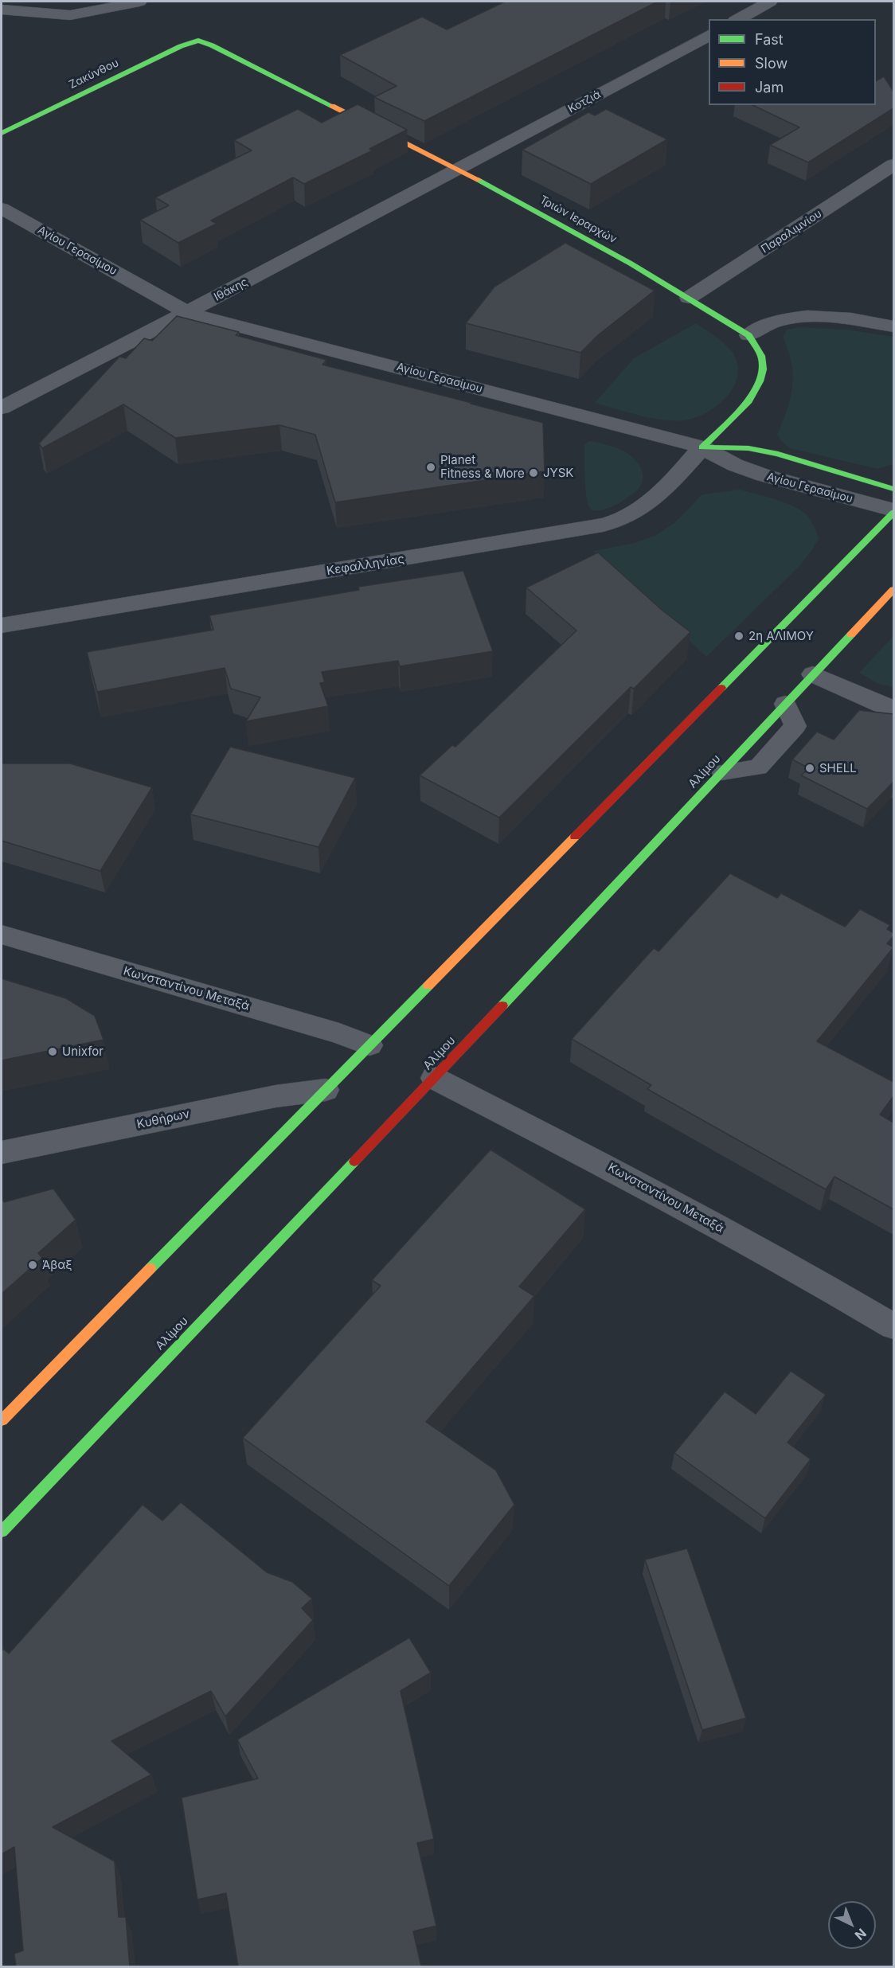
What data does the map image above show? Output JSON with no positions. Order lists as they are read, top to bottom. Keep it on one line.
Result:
{"streets":{"main road":["Ζακύνθου","Τριών Ιεραρχών","Αγίου Γερασίμου","Αλίμου"],"street":["Κοτζιά","Παραλιμνίου","Ιθάκης","Κεφαλληνίας","Κωνσταντίνου Μεταξά","Κυθήρων"]},"crossings":[["Ζακύνθου","Τριών Ιεραρχών"],["Κοτζιά","Τριών Ιεραρχών"],["Κοτζιά","Ιθάκης"],["Τριών Ιεραρχών","Παραλιμνίου"],["Τριών Ιεραρχών","Αγίου Γερασίμου"],["Τριών Ιεραρχών","Ιθάκης"],["Τριών Ιεραρχών","Κεφαλληνίας"],["Αγίου Γερασίμου","Ιθάκης"],["Αγίου Γερασίμου","Κεφαλληνίας"],["Αλίμου","Κωνσταντίνου Μεταξά"]],"places":["Planet Fitness & More","JYSK","2η ΑΛΙΜΟΥ","SHELL","Unixfor","Άβαξ"],"legend":["Fast","Slow","Jam"],"north":"bottom right"}
